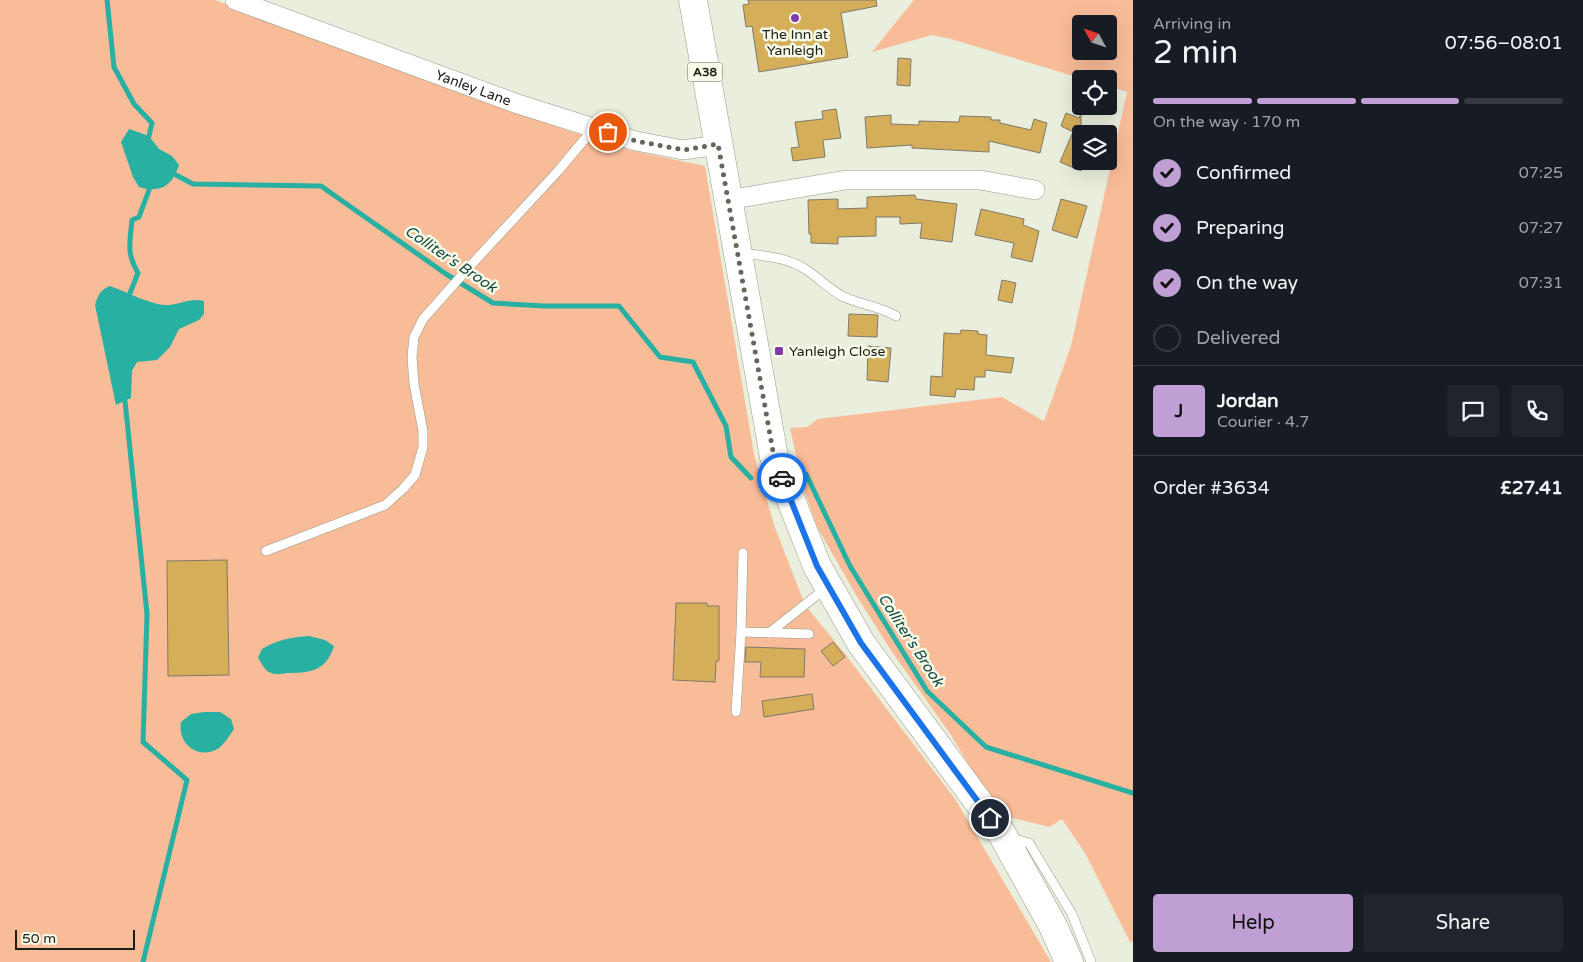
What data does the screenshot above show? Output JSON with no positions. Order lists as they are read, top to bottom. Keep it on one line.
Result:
{"streets":{"highway":["A38"],"street":["Yanley Lane"]},"crossings":[["A38","Yanley Lane"]],"water":["Colliter's Brook"],"places":{"other":["The Inn at Yanleigh"],"transit":["Yanleigh Close"]},"scale_bar":"50 m","north":"top left","page":{"heading":["2 min","Arriving in","07:56–08:01"],"panel":["Jordan","Courier · 4.7","Order #3634","£27.41"],"bar":"On the way · 170 m","list":[["Confirmed","07:25"],["Preparing","07:27"],["On the way","07:31"],"Delivered"],"round":"J","buttons":["Help","Share"],"scale":"50 m"}}
